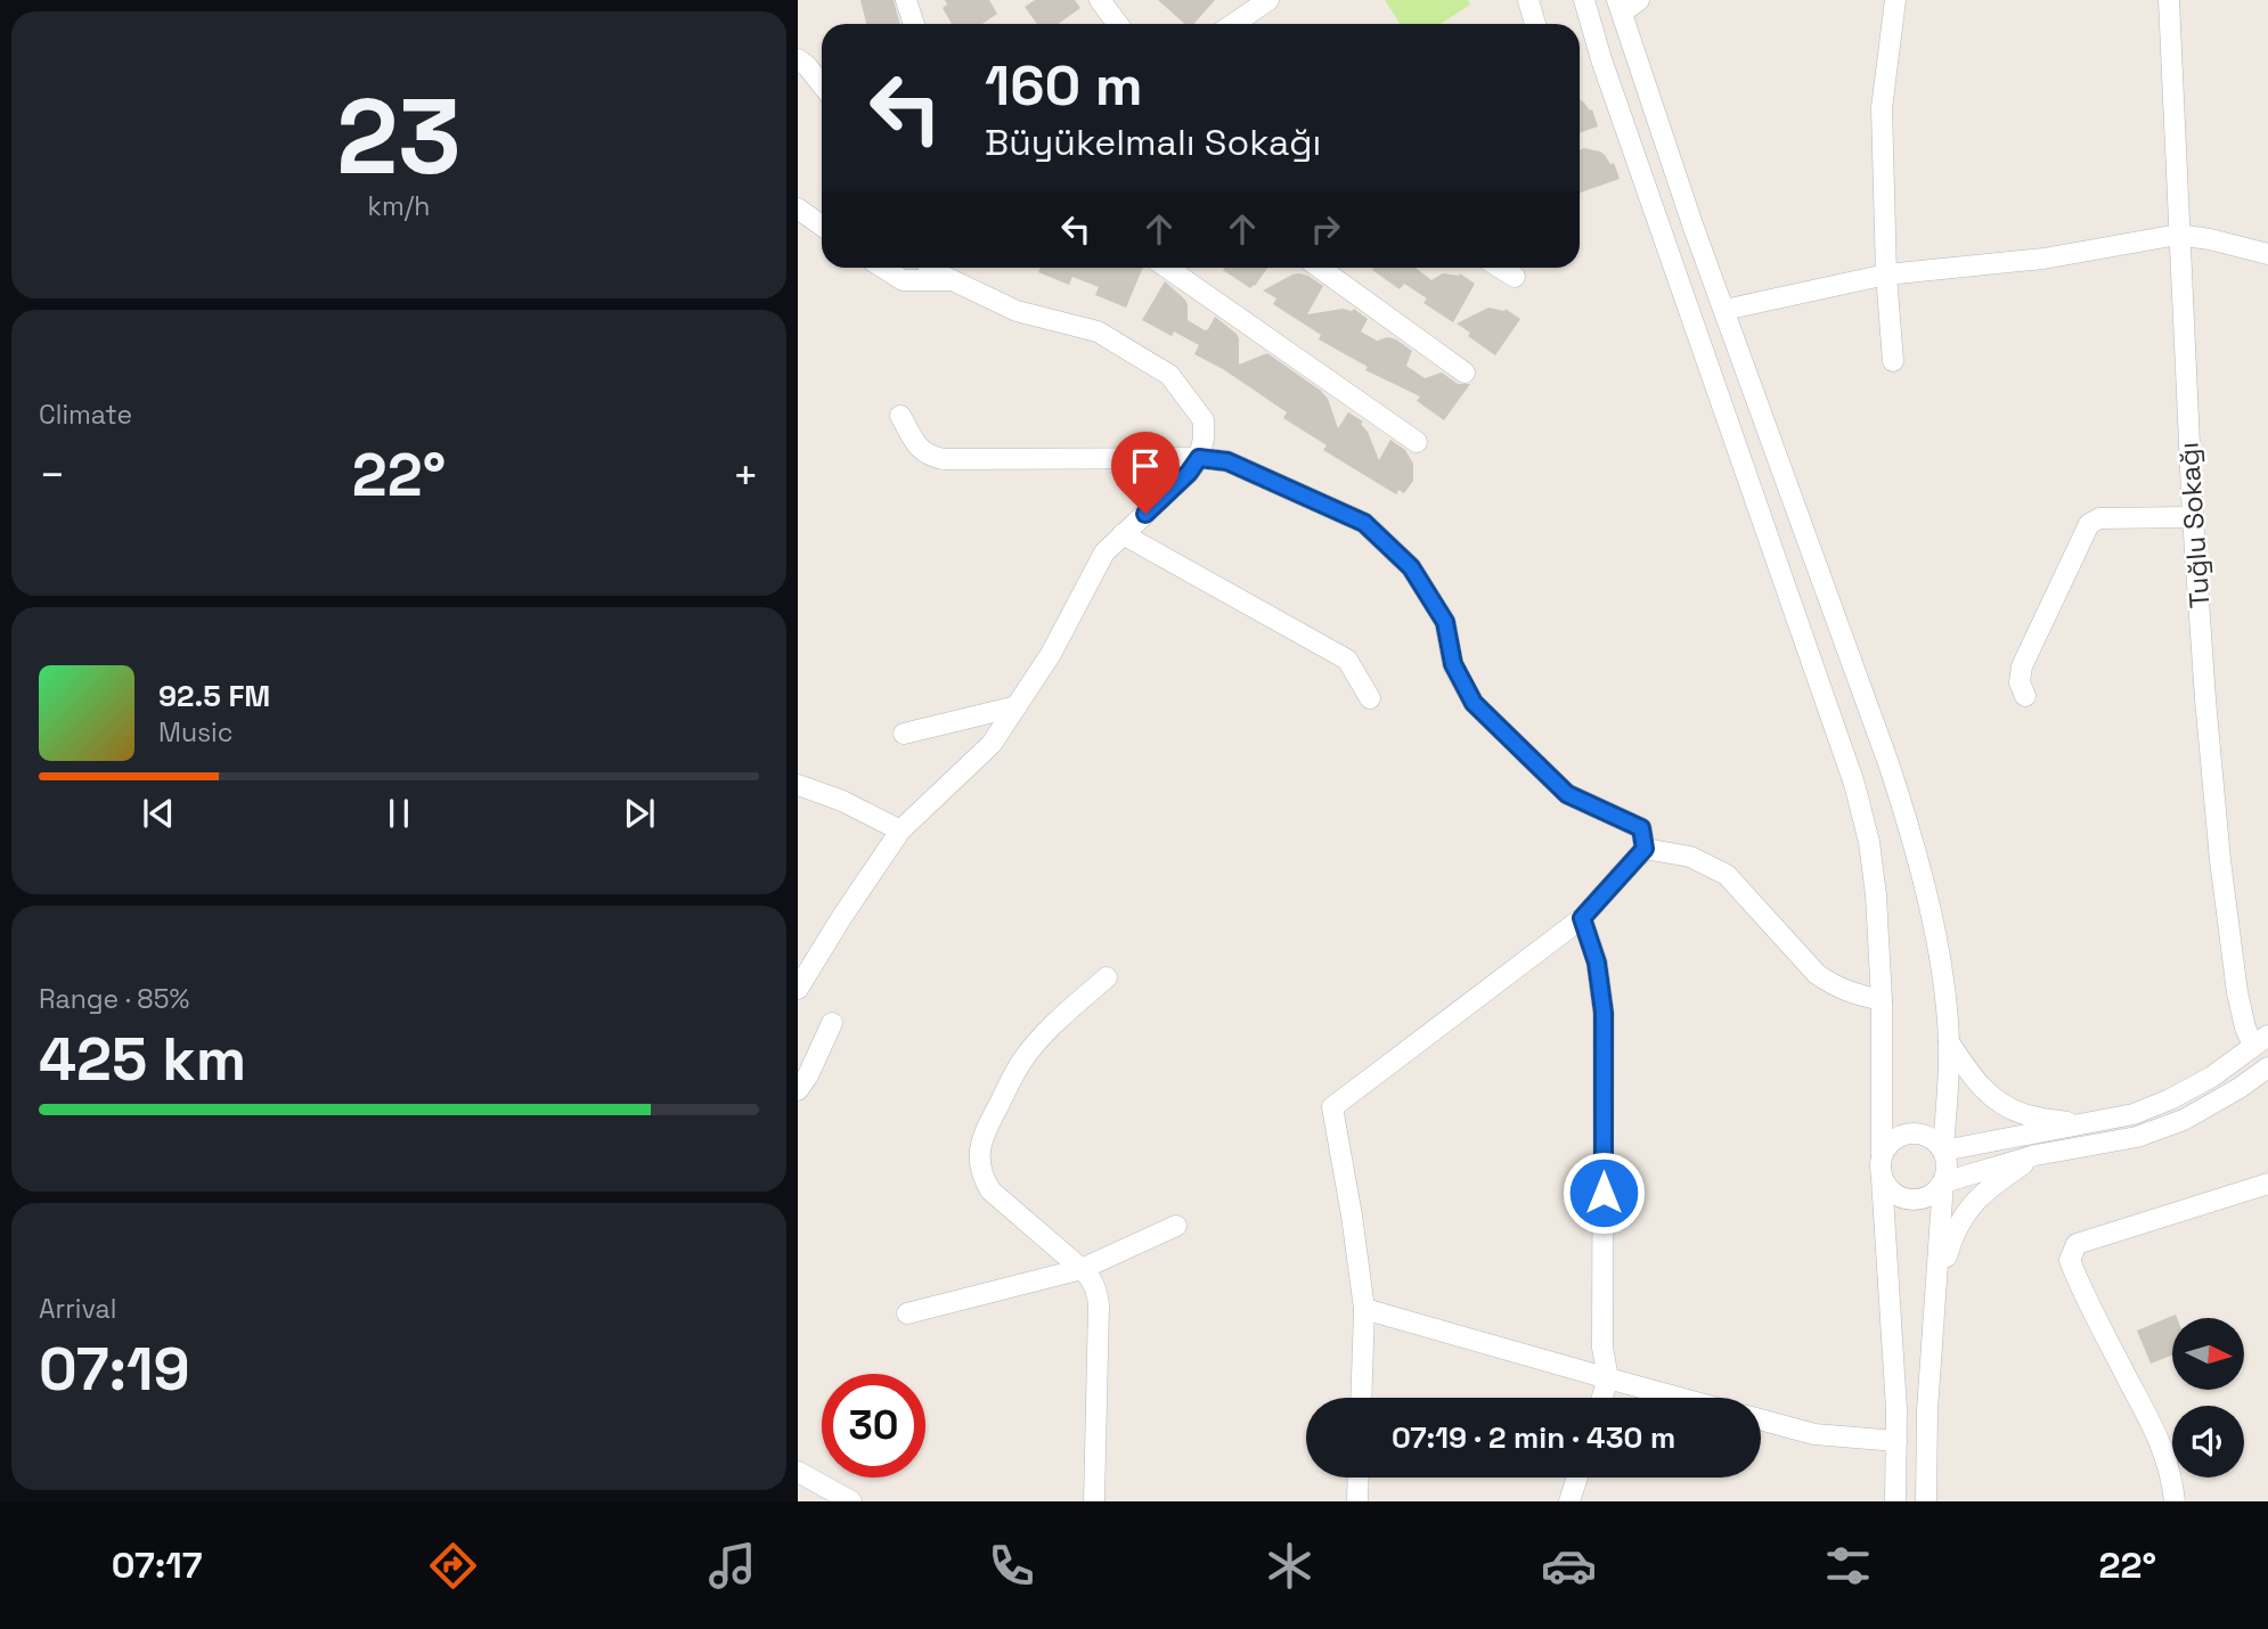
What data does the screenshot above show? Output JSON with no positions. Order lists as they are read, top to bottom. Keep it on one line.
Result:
{"streets":{"street":["Tuğlu Sokağı"]},"north":"right","page":{"tile":[["23","km/h"],"Climate",["Range · 85%","425 km"],["Arrival","07:19"]],"turn":["160 m","Büyükelmalı Sokağı"],"heat":["−","22°","+"],"song":["92.5 FM","Music"],"limit":"30","trip":"07:19 · 2 min · 430 m","tabs":["07:17","22°"]}}
